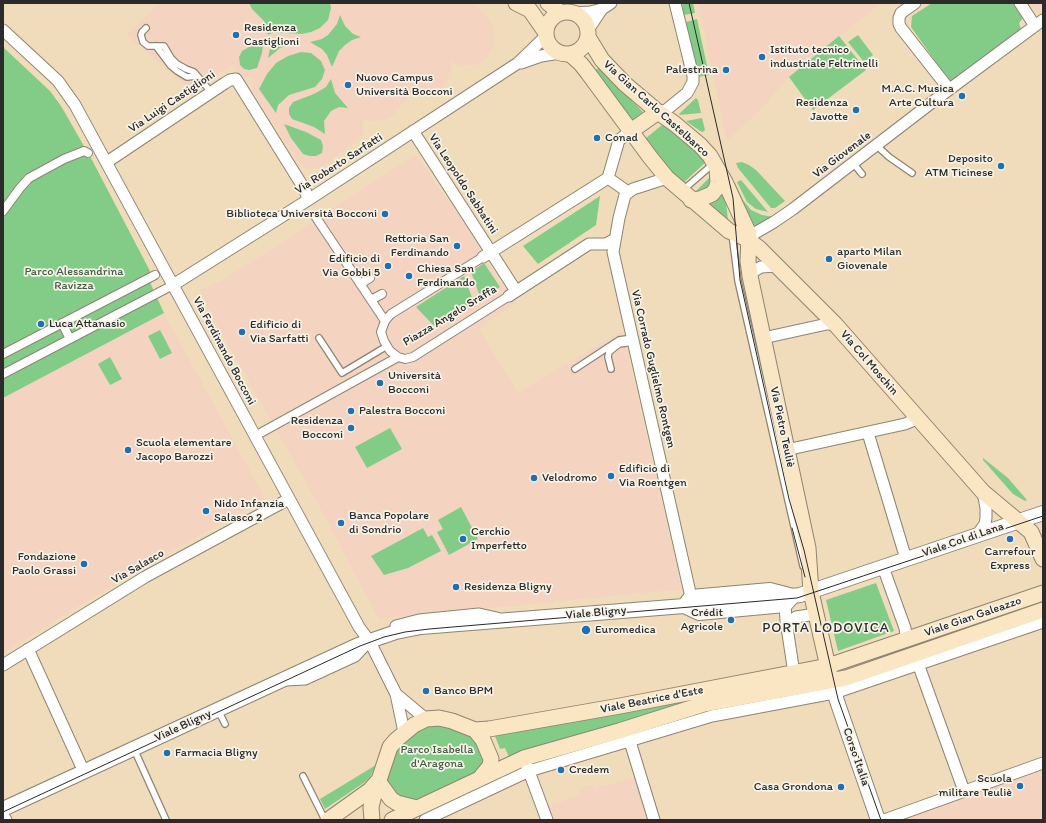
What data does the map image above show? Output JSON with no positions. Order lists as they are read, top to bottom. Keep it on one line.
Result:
{"streets":{"main road":["Via Gian Carlo Castelbarco","Via Col Moschin","Via Pietro Teuliè","Viale Gian Galeazzo","Viale Beatrice d'Este"],"street":["Via Luigi Castiglioni","Via Giovenale","Via Roberto Sarfatti","Via Leopoldo Sabbatini","Piazza Angelo Sraffa","Via Ferdinando Bocconi","Via Corrado Guglielmo Rontgen","Viale Col di Lana","Via Salasco","Viale Bligny","Corso Italia"]},"crossings":[["Via Luigi Castiglioni","Via Roberto Sarfatti"],["Via Luigi Castiglioni","Via Ferdinando Bocconi"],["Via Gian Carlo Castelbarco","Via Giovenale"],["Via Gian Carlo Castelbarco","Via Roberto Sarfatti"],["Via Gian Carlo Castelbarco","Via Col Moschin"],["Via Gian Carlo Castelbarco","Via Pietro Teuliè"],["Via Giovenale","Via Col Moschin"],["Via Giovenale","Via Pietro Teuliè"],["Via Roberto Sarfatti","Via Leopoldo Sabbatini"],["Via Roberto Sarfatti","Via Ferdinando Bocconi"],["Via Leopoldo Sabbatini","Piazza Angelo Sraffa"],["Piazza Angelo Sraffa","Via Corrado Guglielmo Rontgen"],["Via Ferdinando Bocconi","Via Salasco"],["Via Ferdinando Bocconi","Viale Bligny"],["Via Ferdinando Bocconi","Viale Beatrice d'Este"],["Via Col Moschin","Via Pietro Teuliè"],["Via Col Moschin","Viale Col di Lana"],["Via Corrado Guglielmo Rontgen","Viale Bligny"],["Via Pietro Teuliè","Viale Col di Lana"],["Via Pietro Teuliè","Viale Gian Galeazzo"],["Via Pietro Teuliè","Viale Beatrice d'Este"],["Via Pietro Teuliè","Corso Italia"],["Viale Col di Lana","Viale Bligny"],["Viale Gian Galeazzo","Viale Beatrice d'Este"],["Viale Gian Galeazzo","Corso Italia"],["Viale Beatrice d'Este","Corso Italia"]],"districts":["PORTA LODOVICA"],"parks":["Parco Alessandrina Ravizza","Parco Isabella d'Aragona"],"places":["Residenza Castiglioni","Istituto tecnico industriale Feltrinelli","Palestrina","Nuovo Campus Università Bocconi","M.A.C. Musica Arte Cultura","Residenza Javotte","Conad","Deposito ATM Ticinese","Biblioteca Università Bocconi","Rettoria San Ferdinando","aparto Milan Giovenale","Edificio di Via Gobbi 5","Chiesa San Ferdinando","Luca Attanasio","Edificio di Via Sarfatti","Università Bocconi","Palestra Bocconi","Residenza Bocconi","Scuola elementare Jacopo Barozzi","Edificio di Via Roentgen","Velodromo","Nido Infanzia Salasco 2","Banca Popolare di Sondrio","Cerchio Imperfetto","Carrefour Express","Fondazione Paolo Grassi","Residenza Bligny","Crédit Agricole","Euromedica","Banco BPM","Farmacia Bligny","Credem","Scuola militare Teuliè","Casa Grondona"]}
